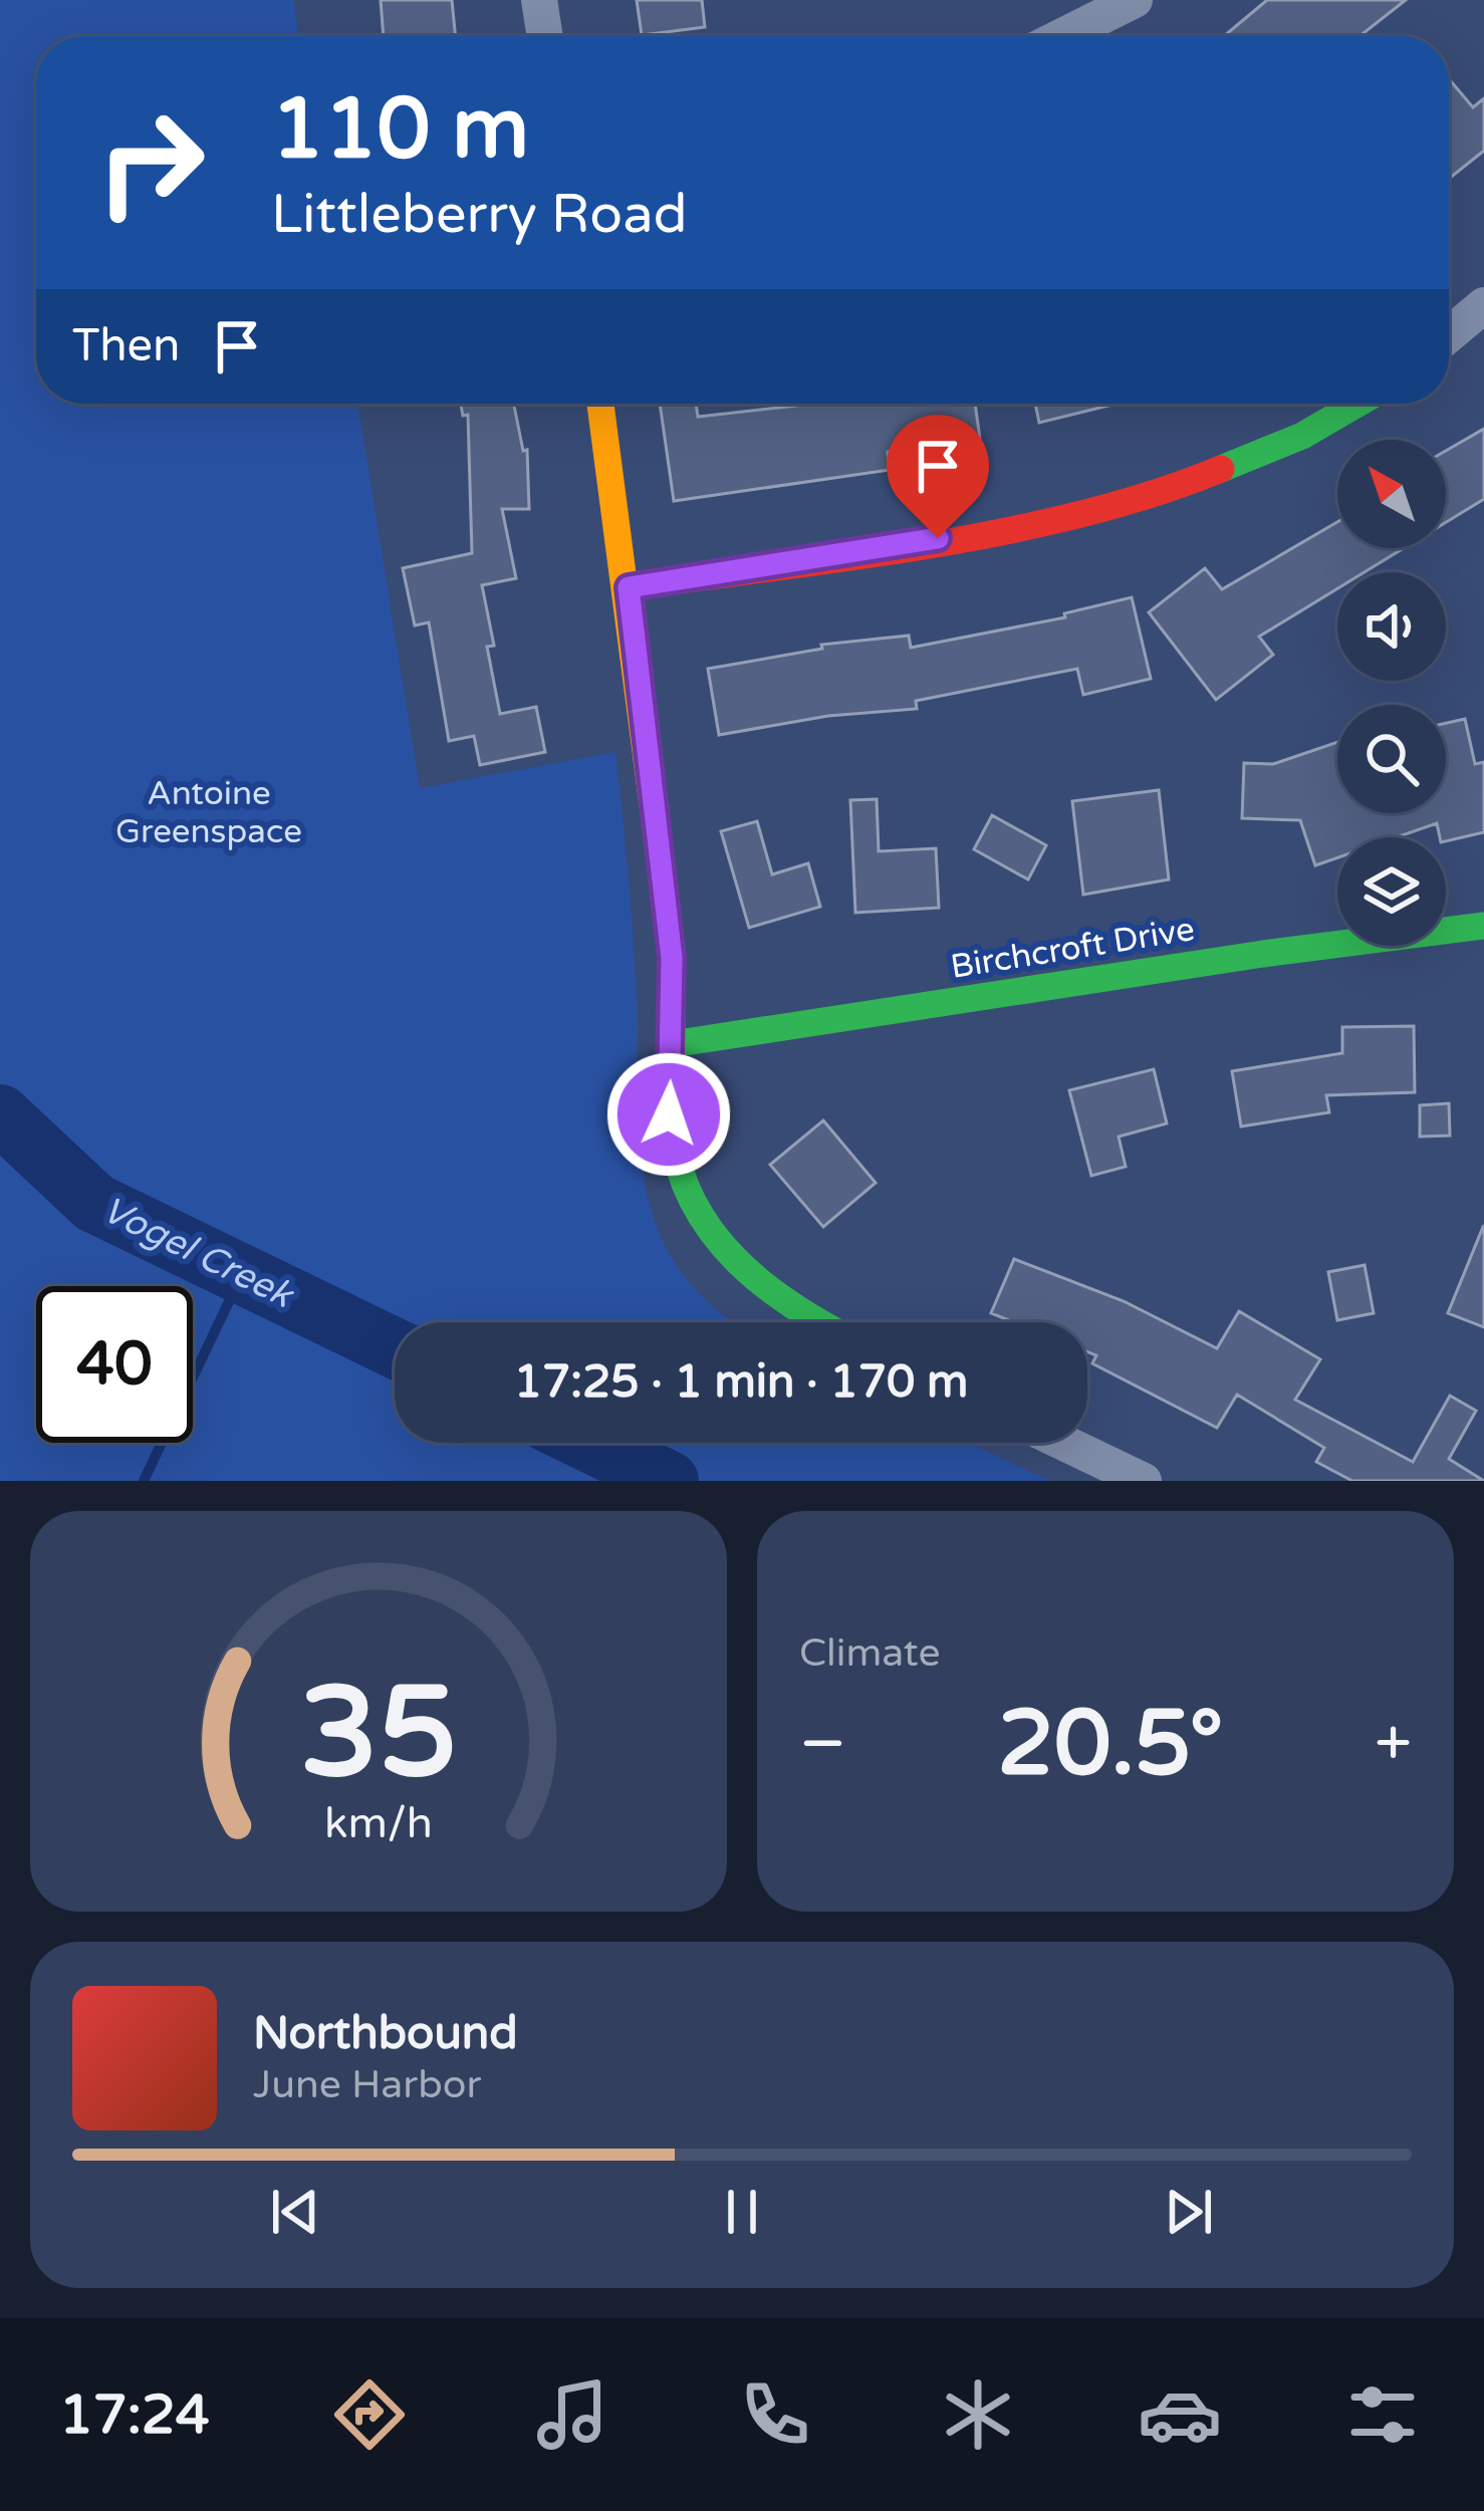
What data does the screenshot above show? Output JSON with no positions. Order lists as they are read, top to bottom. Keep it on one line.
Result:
{"streets":{"street":["Birchcroft Drive"]},"water":["Vogel Creek"],"parks":["Antoine Greenspace"],"north":"top left","page":{"turn":["110 m","Littleberry Road"],"then":"Then","limit":"40","trip":"17:25 · 1 min · 170 m","tile":"Climate","heat":["−","20.5°","+"],"song":["Northbound","June Harbor"],"tabs":"17:24","gauge":["35","km/h"]}}
